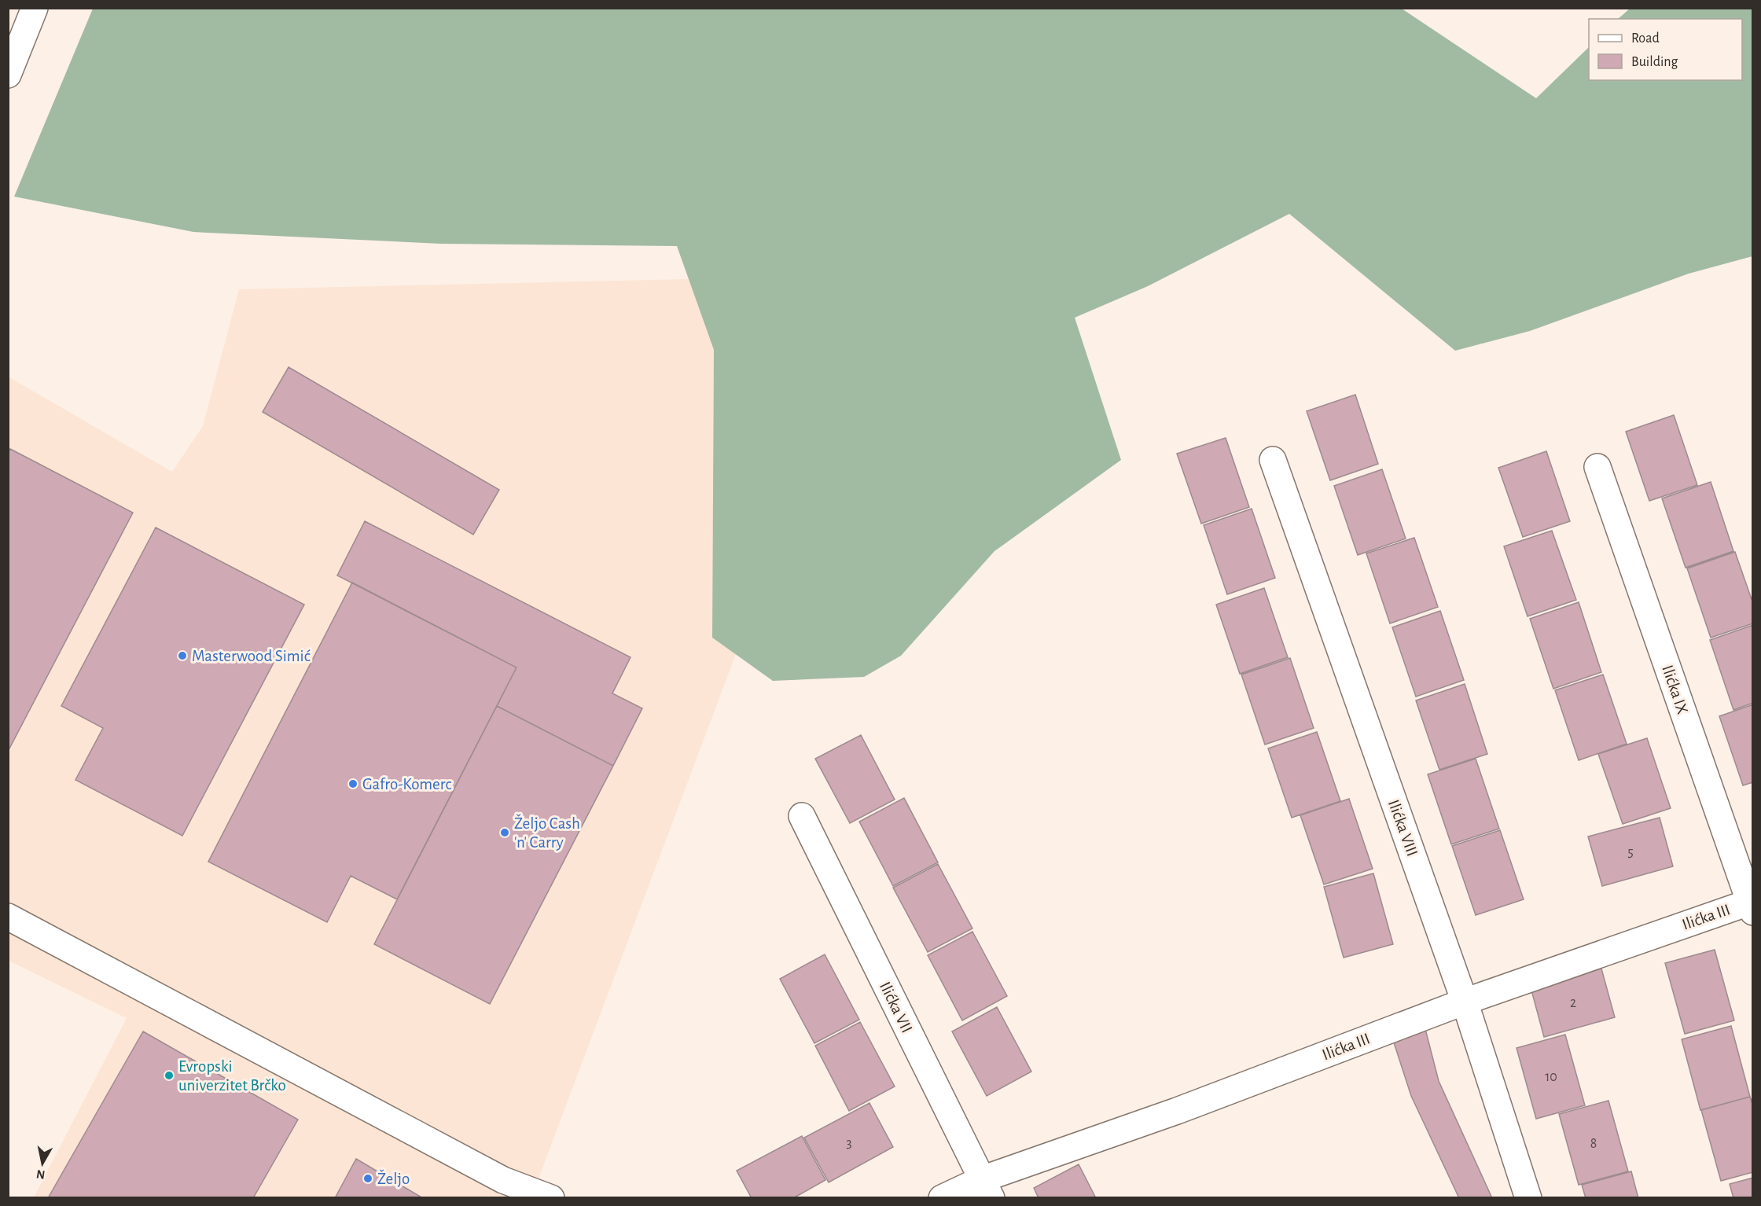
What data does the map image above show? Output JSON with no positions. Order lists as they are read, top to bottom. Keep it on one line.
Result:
{"streets":{"street":["Ilićka IX","Ilićka VIII","Ilićka III","Ilićka VII"]},"crossings":[["Ilićka IX","Ilićka III"],["Ilićka VIII","Ilićka III"],["Ilićka III","Ilićka VII"]],"places":["Masterwood Simić","Gafro-Komerc","Željo Cash 'n' Carry","Evropski univerzitet Brčko","Željo"],"house_numbers":["5","2","10","3","8"],"legend":["Road","Building"],"north":"bottom"}
